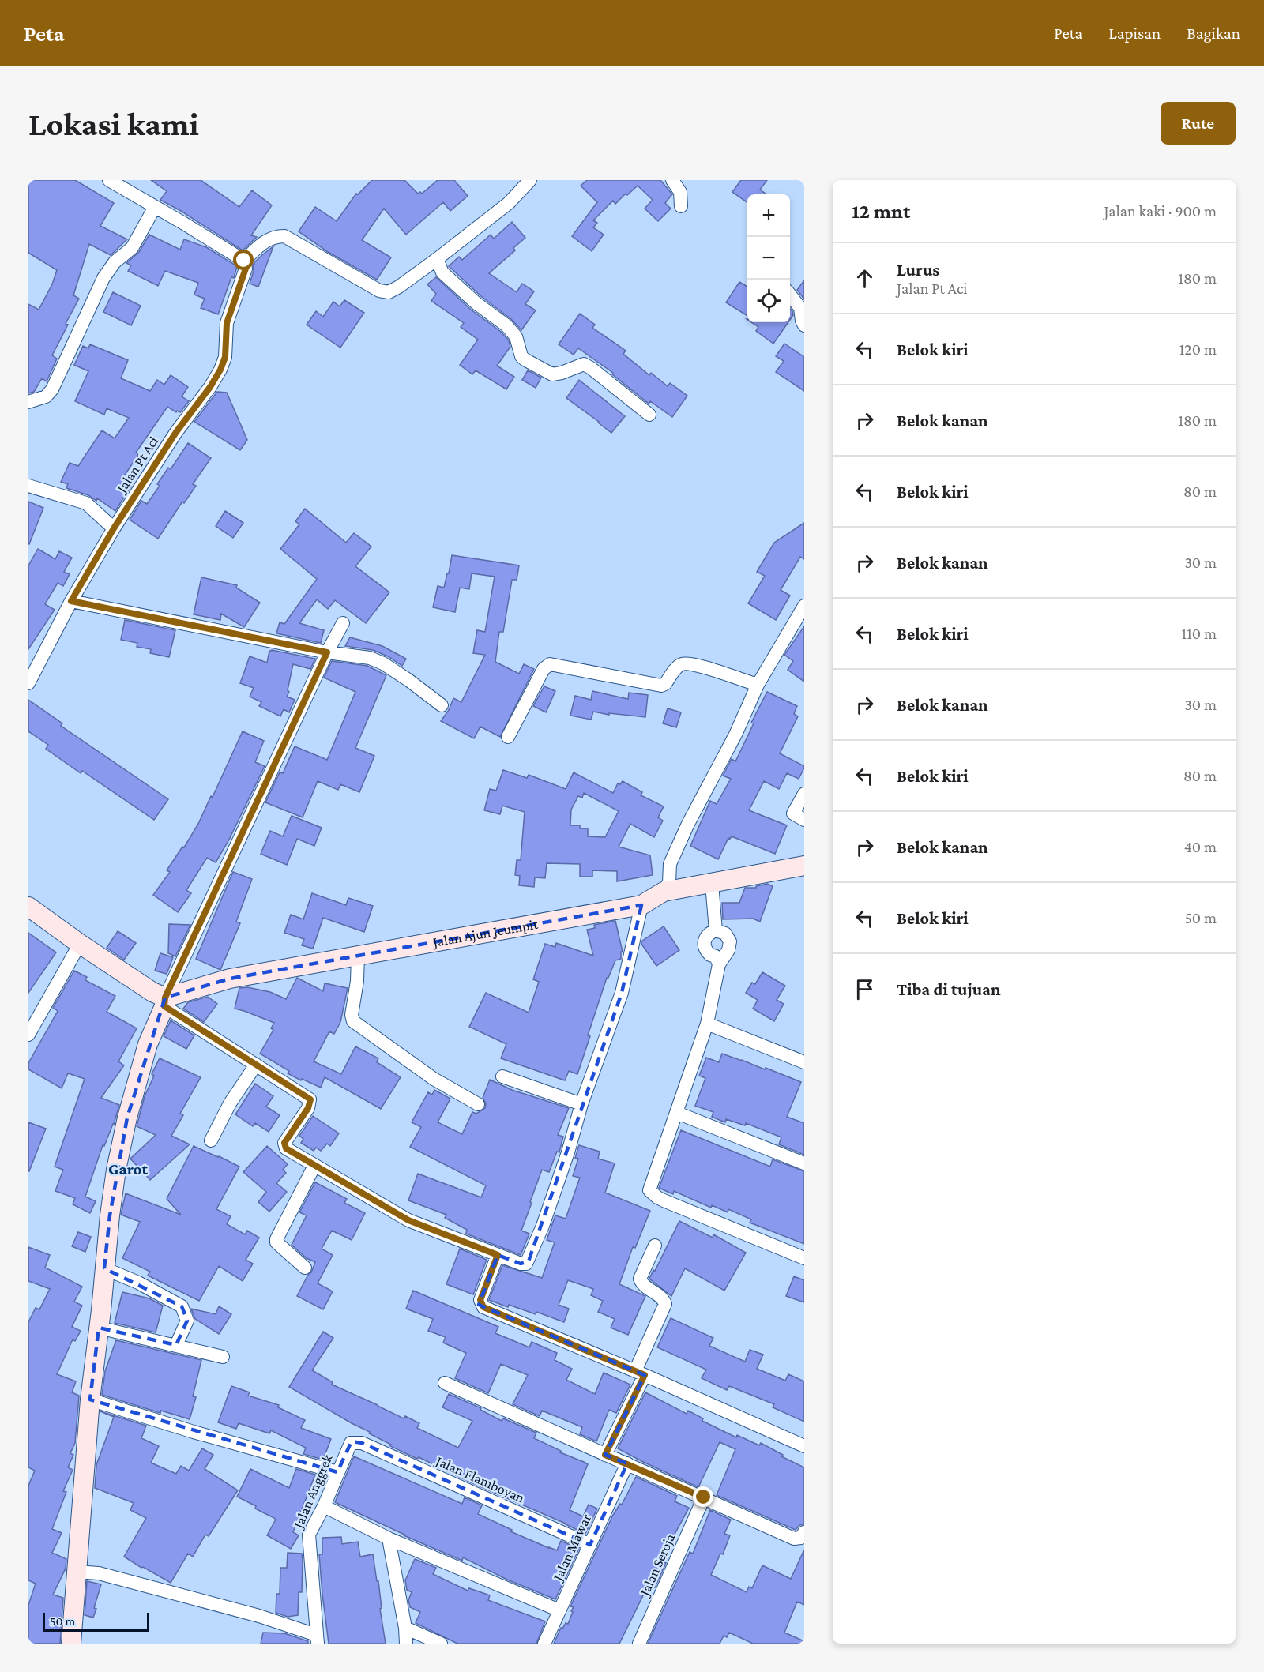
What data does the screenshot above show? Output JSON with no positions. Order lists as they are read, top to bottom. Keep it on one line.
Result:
{"streets":{"street":["Jalan Pt Aci","Jalan Ajun Jeumpit","Jalan Flamboyan","Jalan Anggrek","Jalan Mawar","Jalan Seroja"]},"crossings":[["Jalan Flamboyan","Jalan Anggrek"],["Jalan Flamboyan","Jalan Mawar"]],"districts":["Garot"],"scale_bar":"50 m","page":{"header":"Peta","nav":["Peta","Lapisan","Bagikan"],"buttons":"Rute","title":"Lokasi kami","heading":["12 mnt","Jalan kaki · 900 m"],"map_buttons":["+","−"],"list":[["Lurus","Jalan Pt Aci","180 m"],["Belok kiri","120 m"],["Belok kanan","180 m"],["Belok kiri","80 m"],["Belok kanan","30 m"],["Belok kiri","110 m"],["Belok kanan","30 m"],["Belok kiri","80 m"],["Belok kanan","40 m"],["Belok kiri","50 m"],"Tiba di tujuan"],"scale":"50 m"}}
